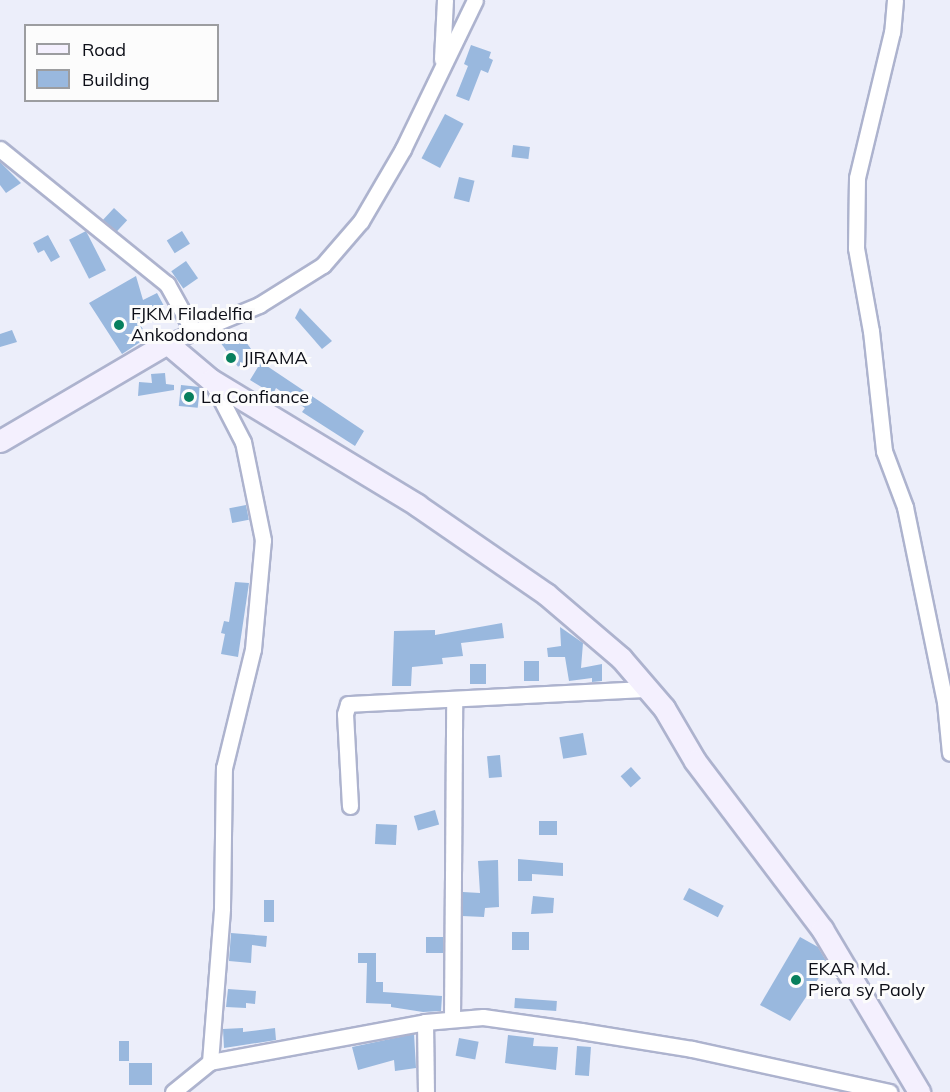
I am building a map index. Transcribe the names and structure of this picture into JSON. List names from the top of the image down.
{
  "places": [
    "FJKM Filadelfia Ankodondona",
    "JIRAMA",
    "La Confiance",
    "EKAR Md. Piera sy Paoly"
  ],
  "legend": ["Road", "Building"]
}
